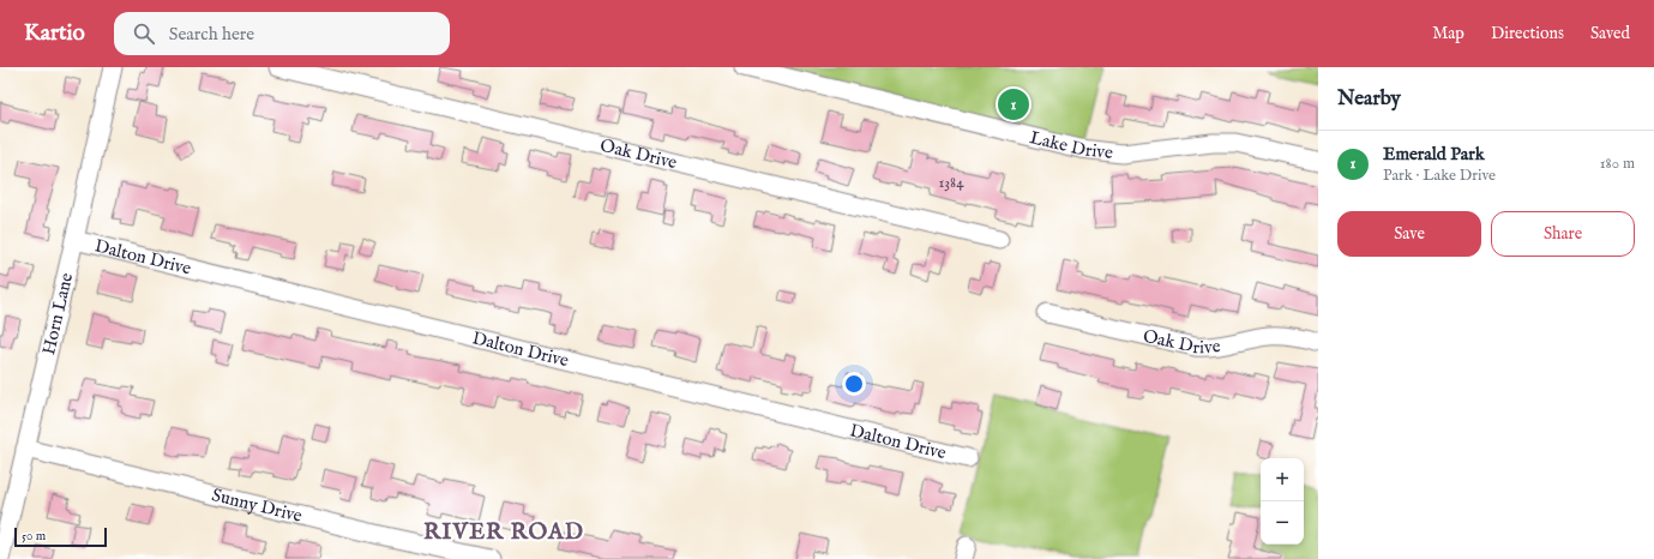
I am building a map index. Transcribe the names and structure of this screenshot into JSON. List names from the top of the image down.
{
  "streets": {
    "street": [
      "Lake Drive",
      "Oak Drive",
      "Dalton Drive",
      "Horn Lane",
      "Sunny Drive"
    ]
  },
  "crossings": [
    ["Dalton Drive", "Horn Lane"],
    ["Horn Lane", "Sunny Drive"]
  ],
  "districts": ["RIVER ROAD"],
  "house_numbers": ["1384"],
  "scale_bar": "50 m",
  "page": {
    "header": "Kartio",
    "search": "Search here",
    "nav": ["Map", "Directions", "Saved"],
    "heading": "Nearby",
    "pins": "1",
    "list": [
      {
        "mark": "1",
        "name": "Emerald Park",
        "note": "Park · Lake Drive",
        "value": "180 m"
      }
    ],
    "buttons": ["Save", "Share"],
    "map_buttons": ["+", "−"],
    "scale": "50 m"
  }
}
